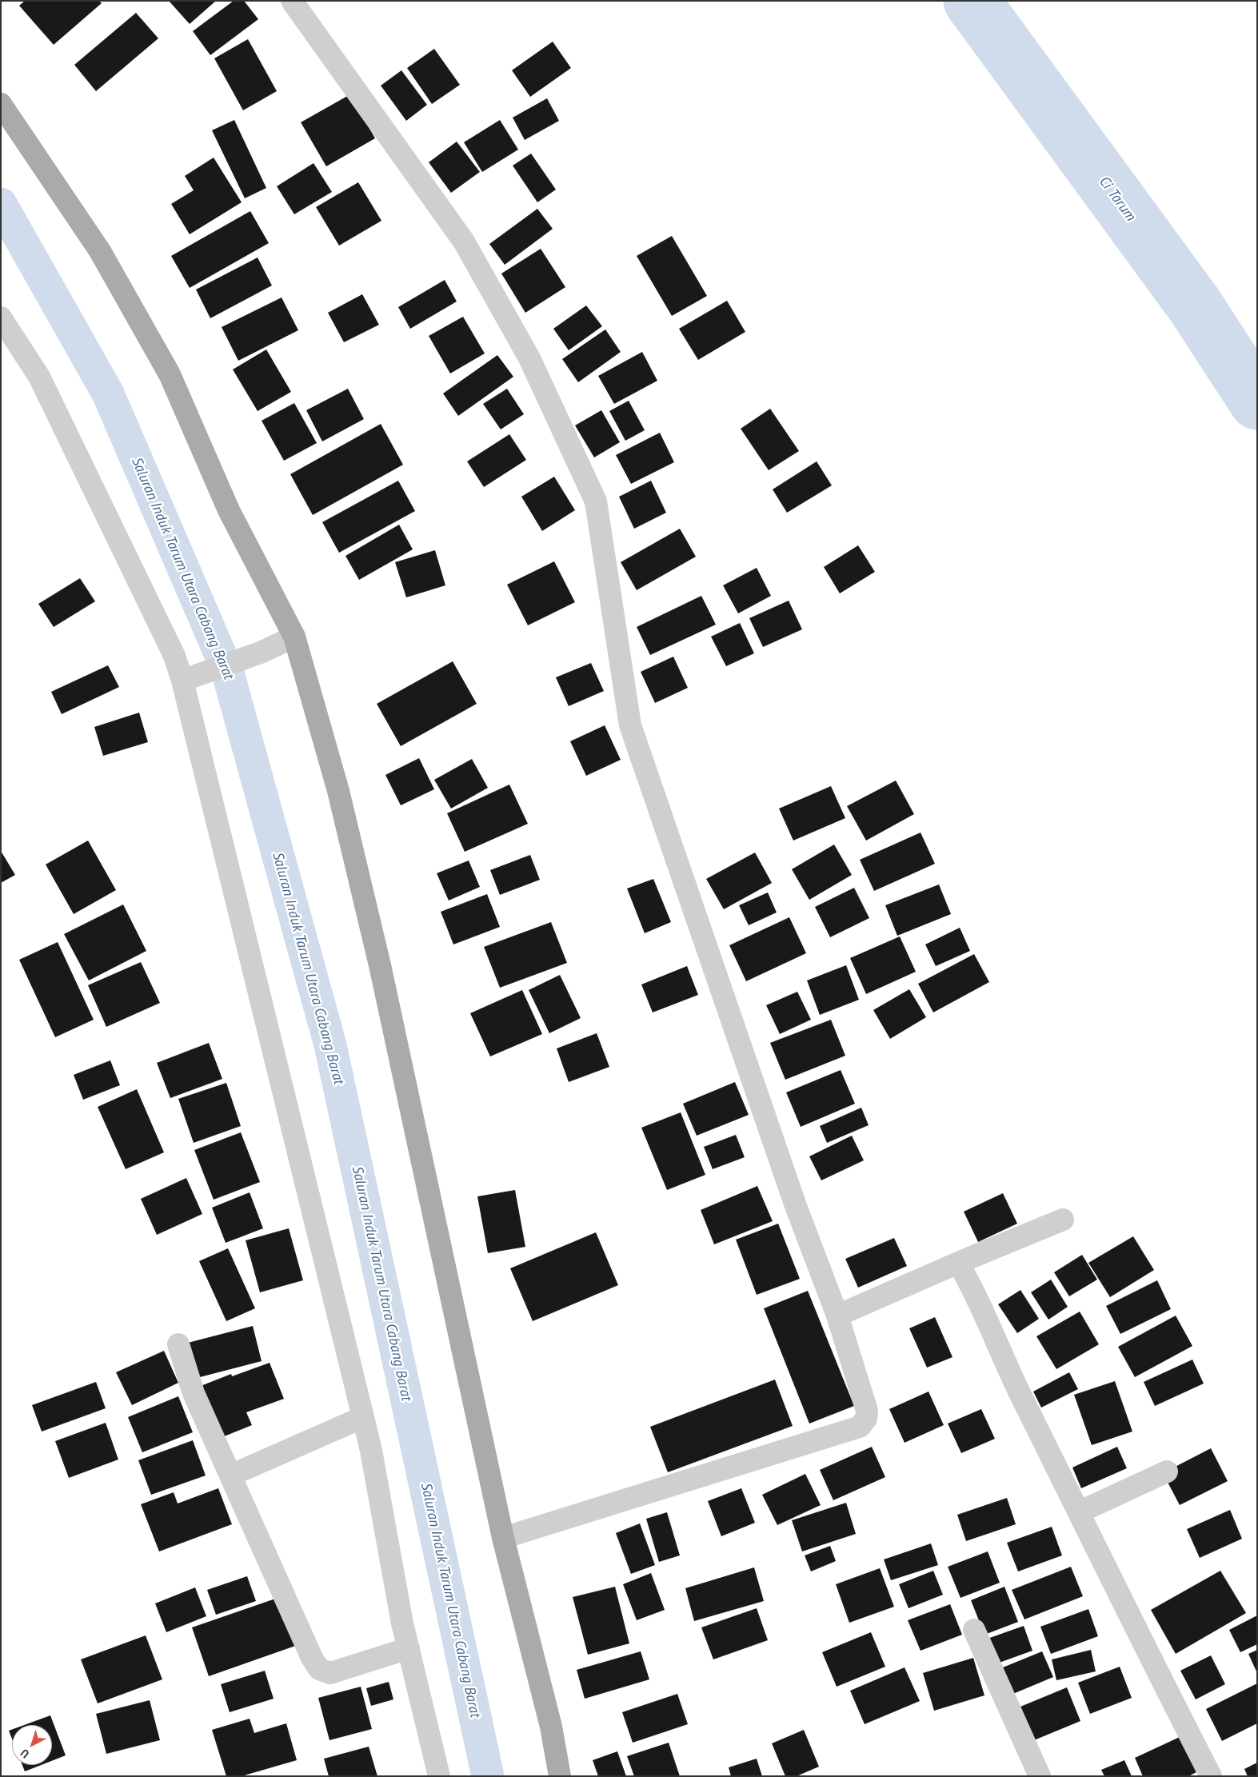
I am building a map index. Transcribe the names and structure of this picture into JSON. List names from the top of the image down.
{
  "water": ["Ci Tarum", "Saluran Induk Tarum Utara Cabang Barat"],
  "north": "bottom left"
}
